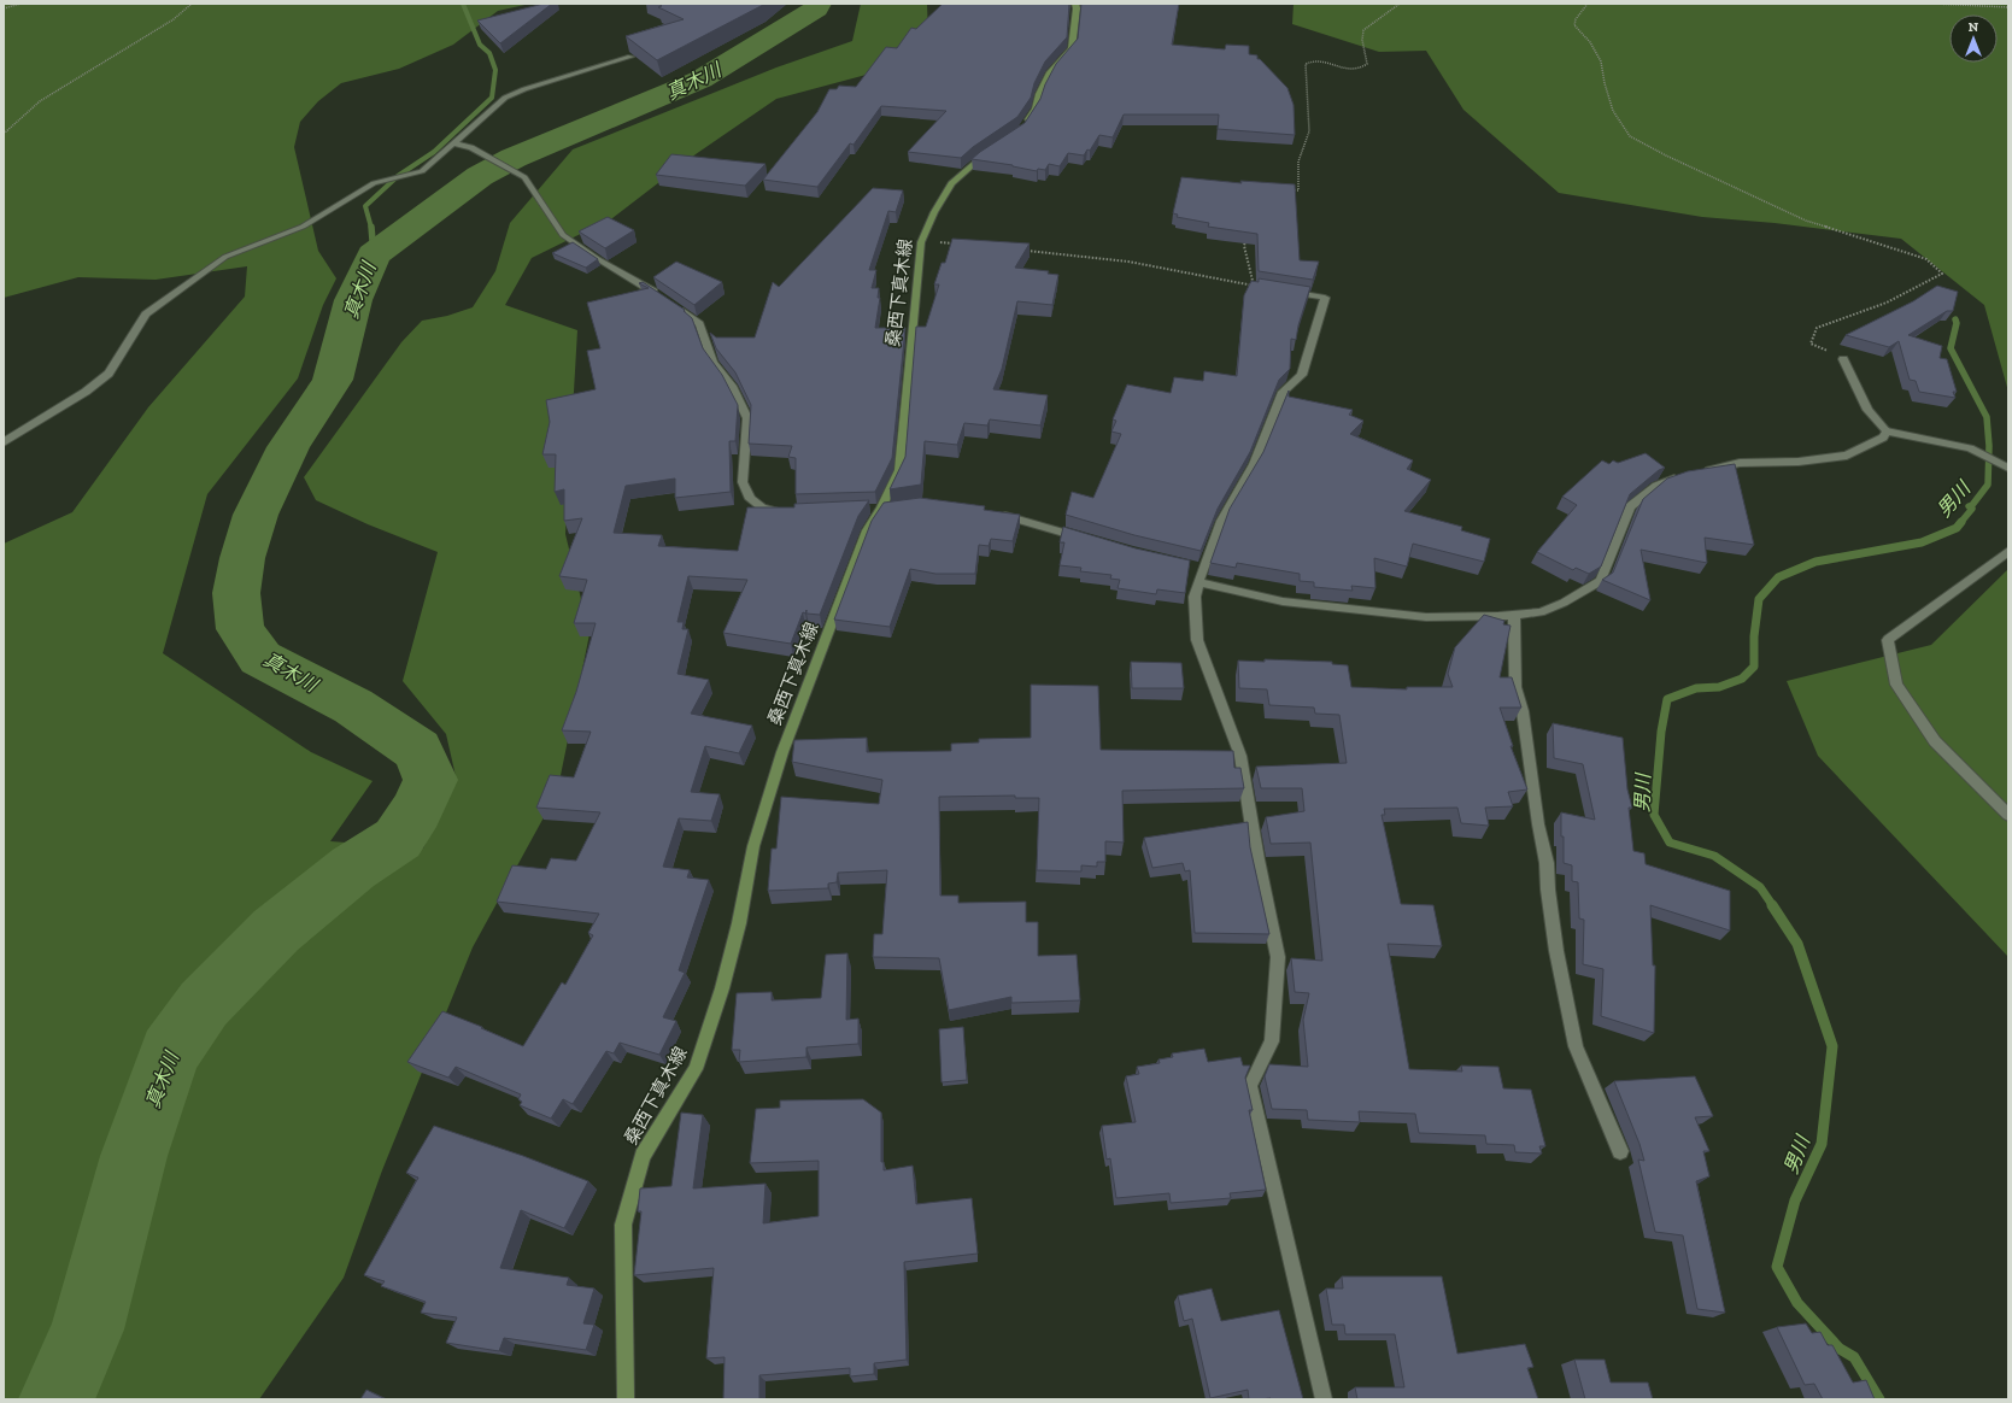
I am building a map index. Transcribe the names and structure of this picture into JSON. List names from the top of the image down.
{
  "streets": {
    "main road": ["桑西下真木線"]
  },
  "water": ["真木川", "男川"],
  "north": "top"
}
